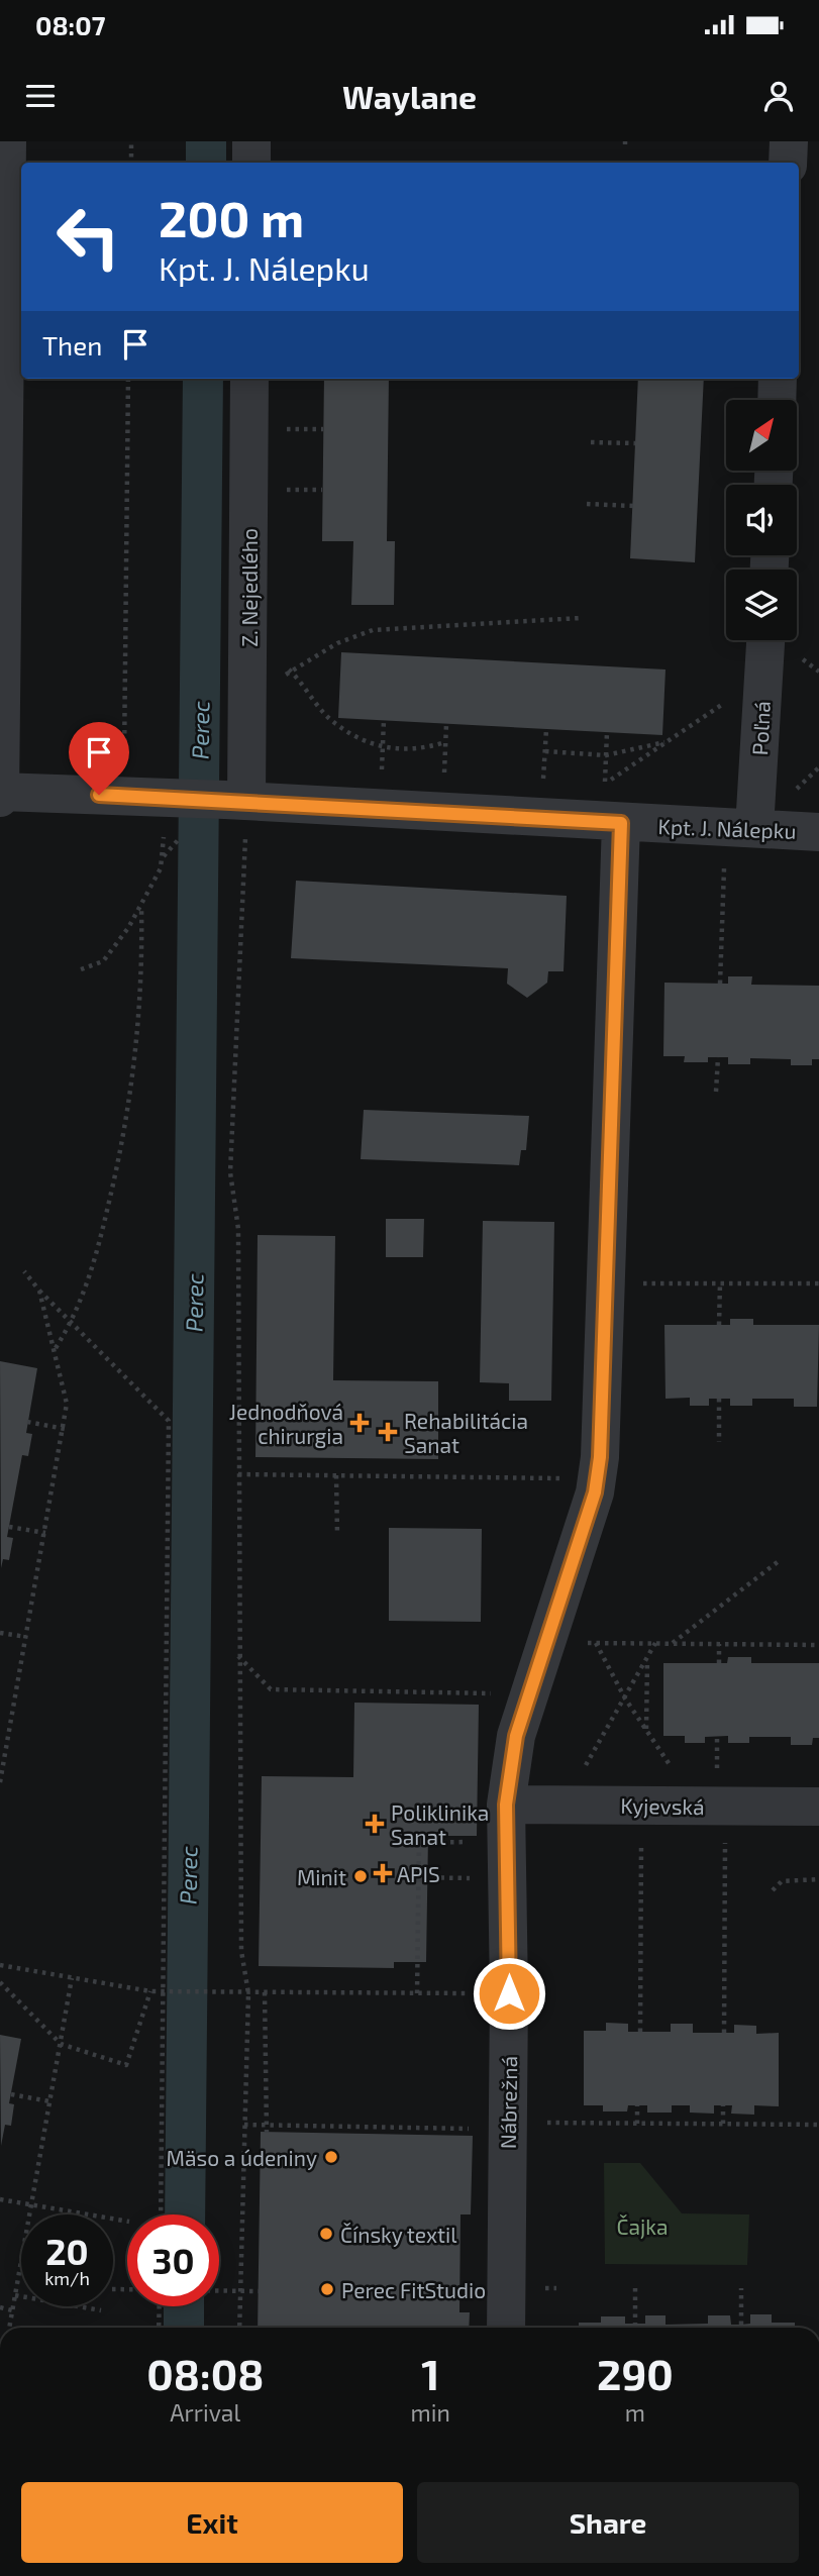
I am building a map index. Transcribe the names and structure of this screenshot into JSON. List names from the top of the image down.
{
  "streets": {
    "street": [
      "Z. Nejedlého",
      "Poľná",
      "Kpt. J. Nálepku",
      "Kyjevská",
      "Nábrežná"
    ]
  },
  "crossings": [
    ["Z. Nejedlého", "Kpt. J. Nálepku"],
    ["Poľná", "Kpt. J. Nálepku"],
    ["Kpt. J. Nálepku", "Nábrežná"],
    ["Kyjevská", "Nábrežná"]
  ],
  "water": ["Perec"],
  "parks": ["Čajka"],
  "places": {
    "health": [
      "Jednodňová chirurgia",
      "Rehabilitácia Sanat",
      "Poliklinika Sanat",
      "APIS"
    ],
    "other": [
      "Minit",
      "Mäso a údeniny",
      "Čínsky textil",
      "Perec FitStudio"
    ]
  },
  "north": "top right",
  "page": {
    "status": "08:07",
    "header": "Waylane",
    "turn": ["200 m", "Kpt. J. Nálepku"],
    "then": "Then",
    "speed": "20 km/h",
    "limit": "30",
    "eta": [
      "08:08",
      "Arrival",
      "1",
      "min",
      "290",
      "m"
    ],
    "buttons": ["Exit", "Share"]
  }
}
